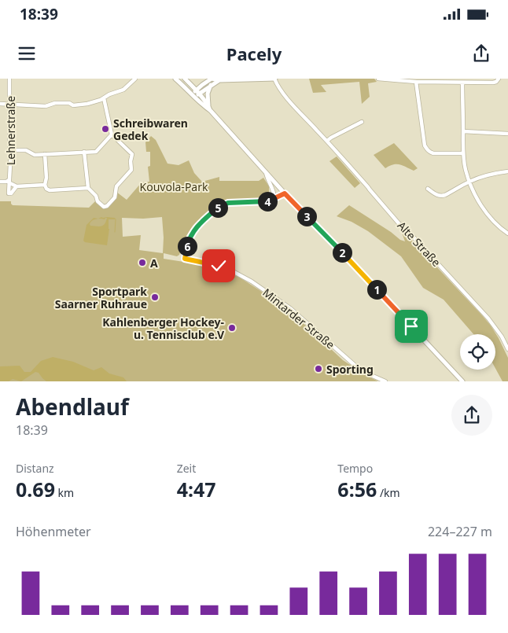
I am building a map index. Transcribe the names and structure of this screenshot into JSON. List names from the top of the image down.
{
  "streets": {
    "main road": ["Alte Straße"],
    "street": ["Lehnerstraße", "Mintarder Straße"]
  },
  "parks": ["Kouvola-Park"],
  "places": [
    "Schreibwaren Gedek",
    "A",
    "Sportpark Saarner Ruhraue",
    "Kahlenberger Hockey- u. Tennisclub e.V",
    "Sporting"
  ],
  "page": {
    "status": "18:39",
    "header": "Pacely",
    "pins": [
      "4",
      "5",
      "3",
      "6",
      "2",
      "1"
    ],
    "heading": ["Abendlauf", "18:39"],
    "stats": [
      ["Distanz", "0.69 km"],
      ["Zeit", "4:47"],
      ["Tempo", "6:56 /km"]
    ],
    "chart": ["Höhenmeter", "224–227 m"]
  }
}
